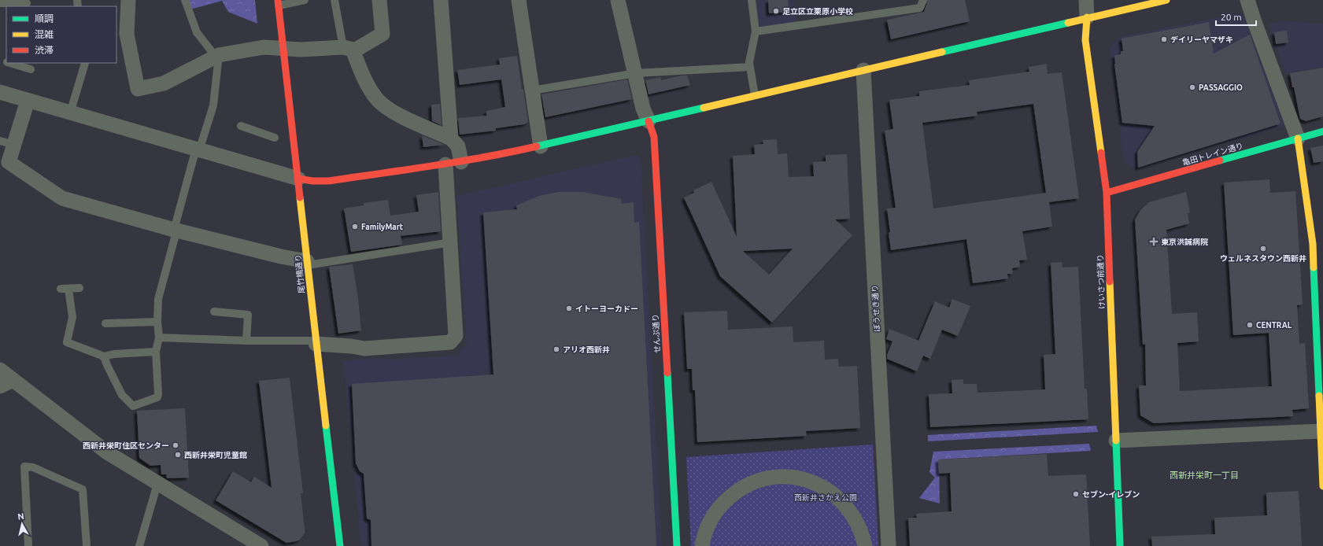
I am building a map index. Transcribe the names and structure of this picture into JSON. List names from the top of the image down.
{
  "streets": {
    "street": [
      "亀田トレイン通り",
      "尾竹橋通り",
      "けいさつ前通り",
      "ぼうせき通り",
      "せんぷ通り"
    ]
  },
  "crossings": [
    ["亀田トレイン通り", "けいさつ前通り"]
  ],
  "districts": ["西新井栄町一丁目"],
  "parks": ["西新井さかえ公園"],
  "places": {
    "other": [
      "足立区立栗原小学校",
      "デイリーヤマザキ",
      "PASSAGGIO",
      "FamilyMart",
      "ウェルネスタウン西新井",
      "イトーヨーカドー",
      "CENTRAL",
      "アリオ西新井",
      "西新井栄町住区センター",
      "西新井栄町児童館",
      "セブン-イレブン"
    ],
    "health": ["東京洪誠病院"]
  },
  "legend": ["順調", "混雑", "渋滞"],
  "scale_bar": "20 m",
  "north": "top"
}
